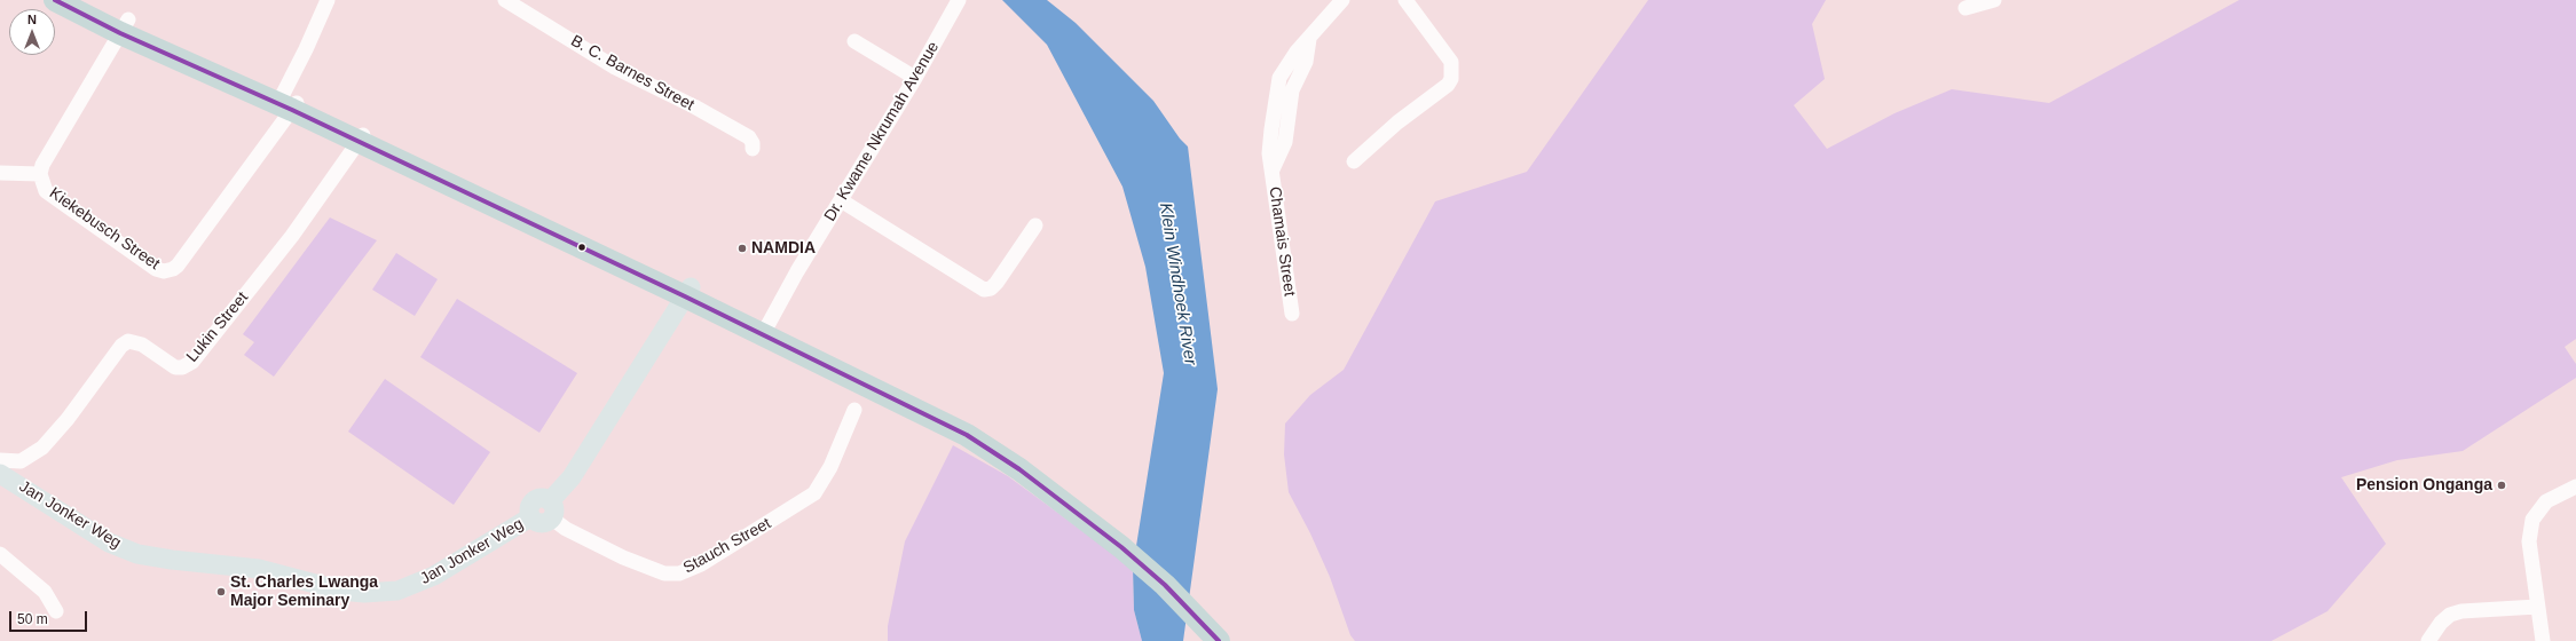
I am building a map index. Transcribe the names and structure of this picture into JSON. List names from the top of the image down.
{
  "streets": {
    "main road": ["Jan Jonker Weg"],
    "street": [
      "B. C. Barnes Street",
      "Dr. Kwame Nkrumah Avenue",
      "Kiekebusch Street",
      "Chamais Street",
      "Lukin Street",
      "Stauch Street"
    ]
  },
  "crossings": [
    ["Jan Jonker Weg", "Stauch Street"]
  ],
  "water": ["Klein Windhoek River"],
  "places": ["NAMDIA", "Pension Onganga", "St. Charles Lwanga Major Seminary"],
  "scale_bar": "50 m",
  "north": "top"
}
